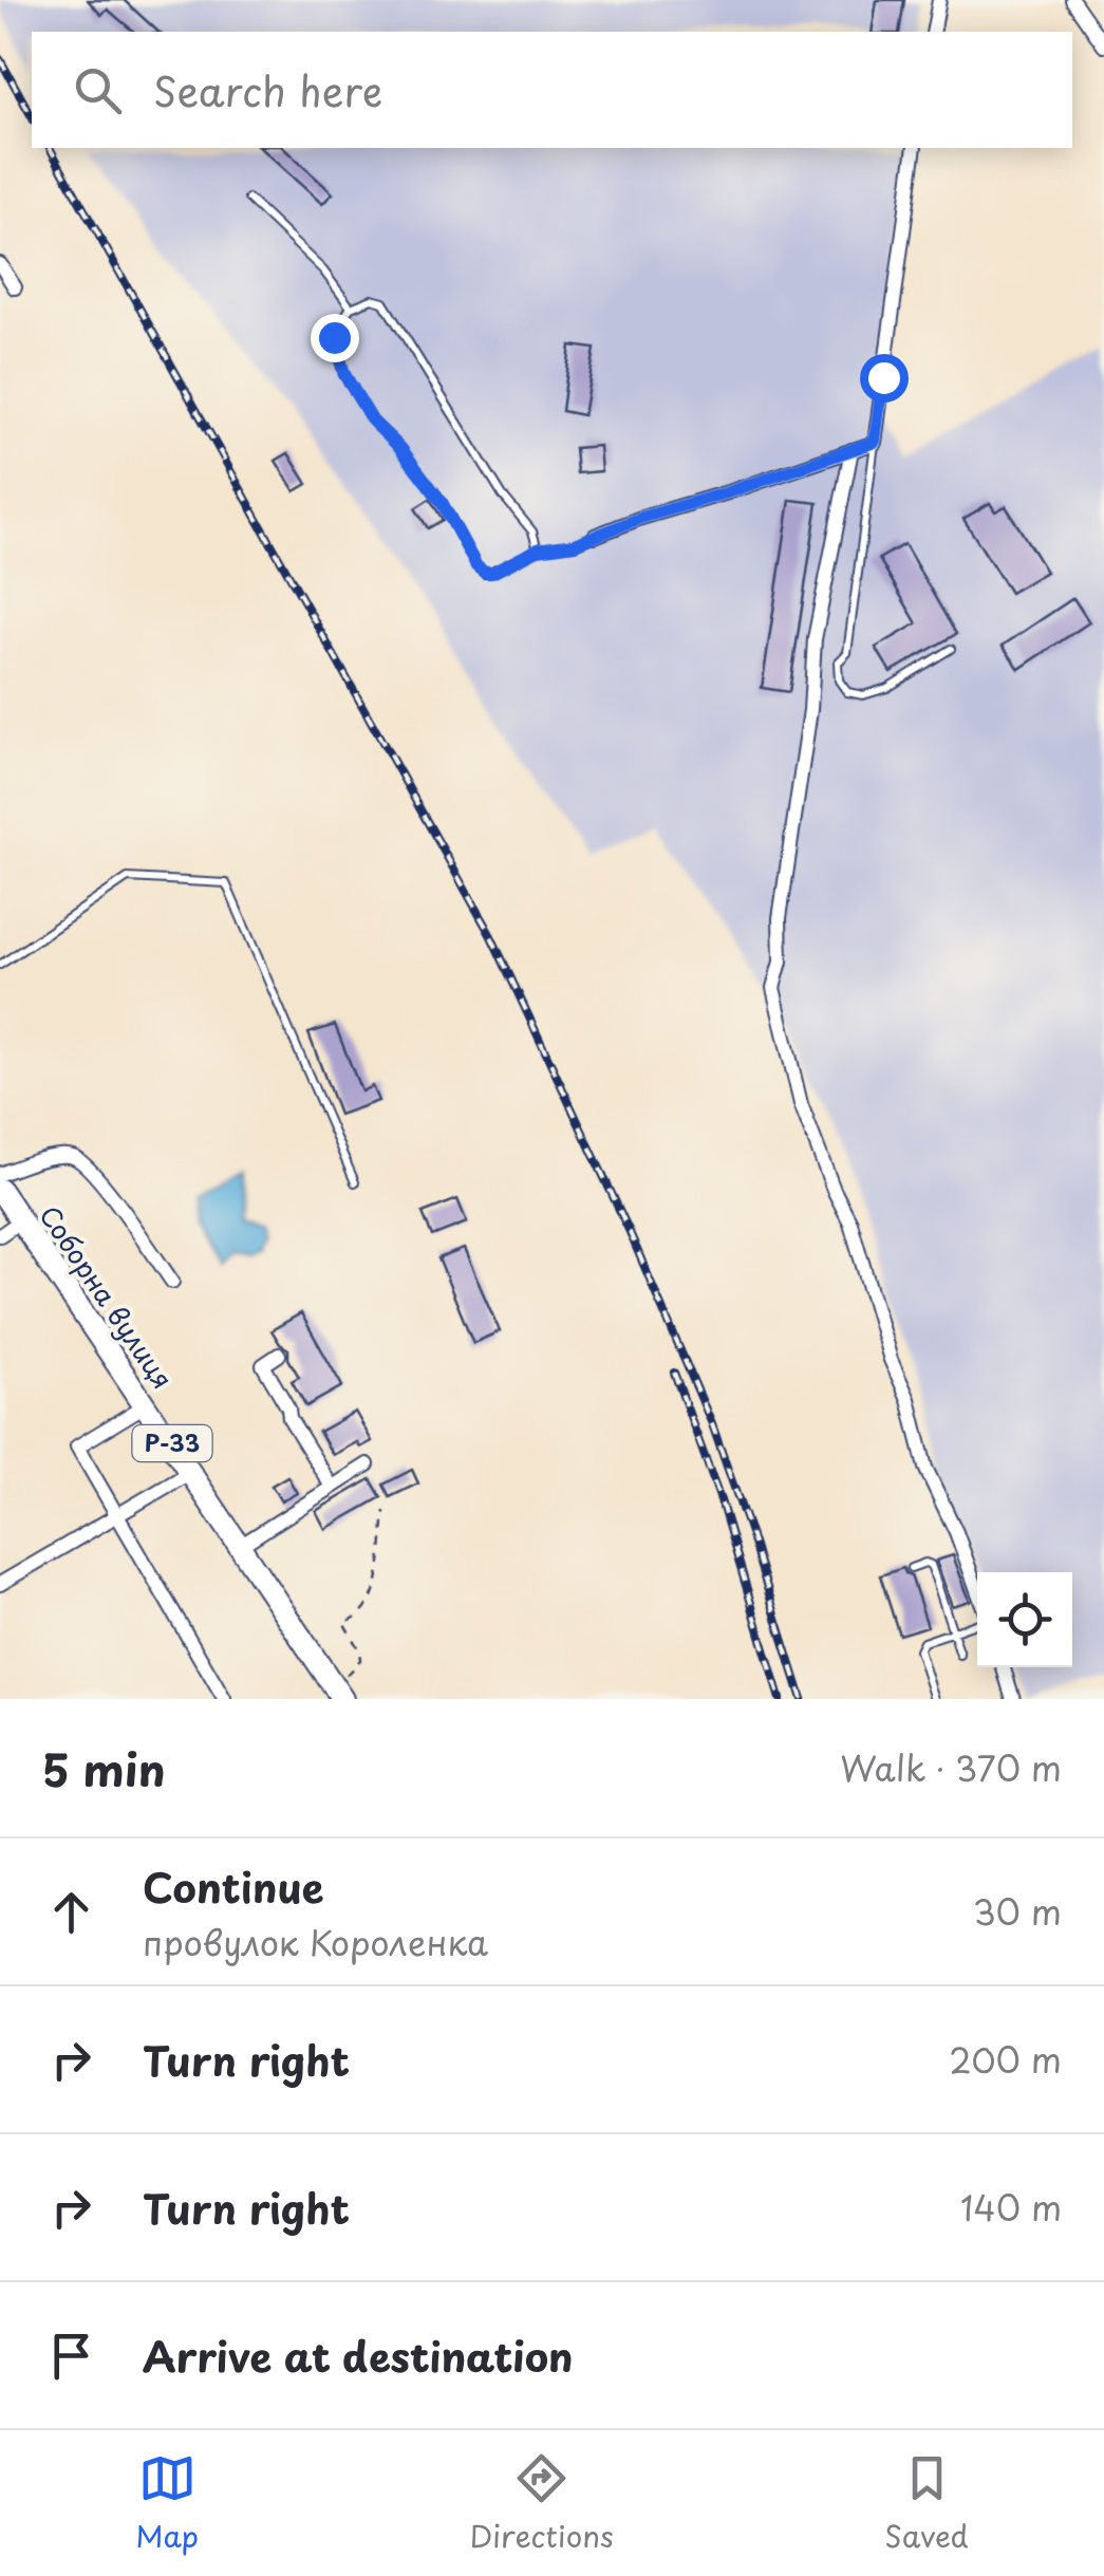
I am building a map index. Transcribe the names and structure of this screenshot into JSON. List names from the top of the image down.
{
  "streets": {
    "main road": ["Соборна вулиця", "Р-33"]
  },
  "page": {
    "search": "Search here",
    "heading": ["5 min", "Walk · 370 m"],
    "list": [
      ["Continue", "провулок Короленка", "30 m"],
      ["Turn right", "200 m"],
      ["Turn right", "140 m"],
      "Arrive at destination"
    ],
    "nav": ["Map", "Directions", "Saved"]
  }
}
